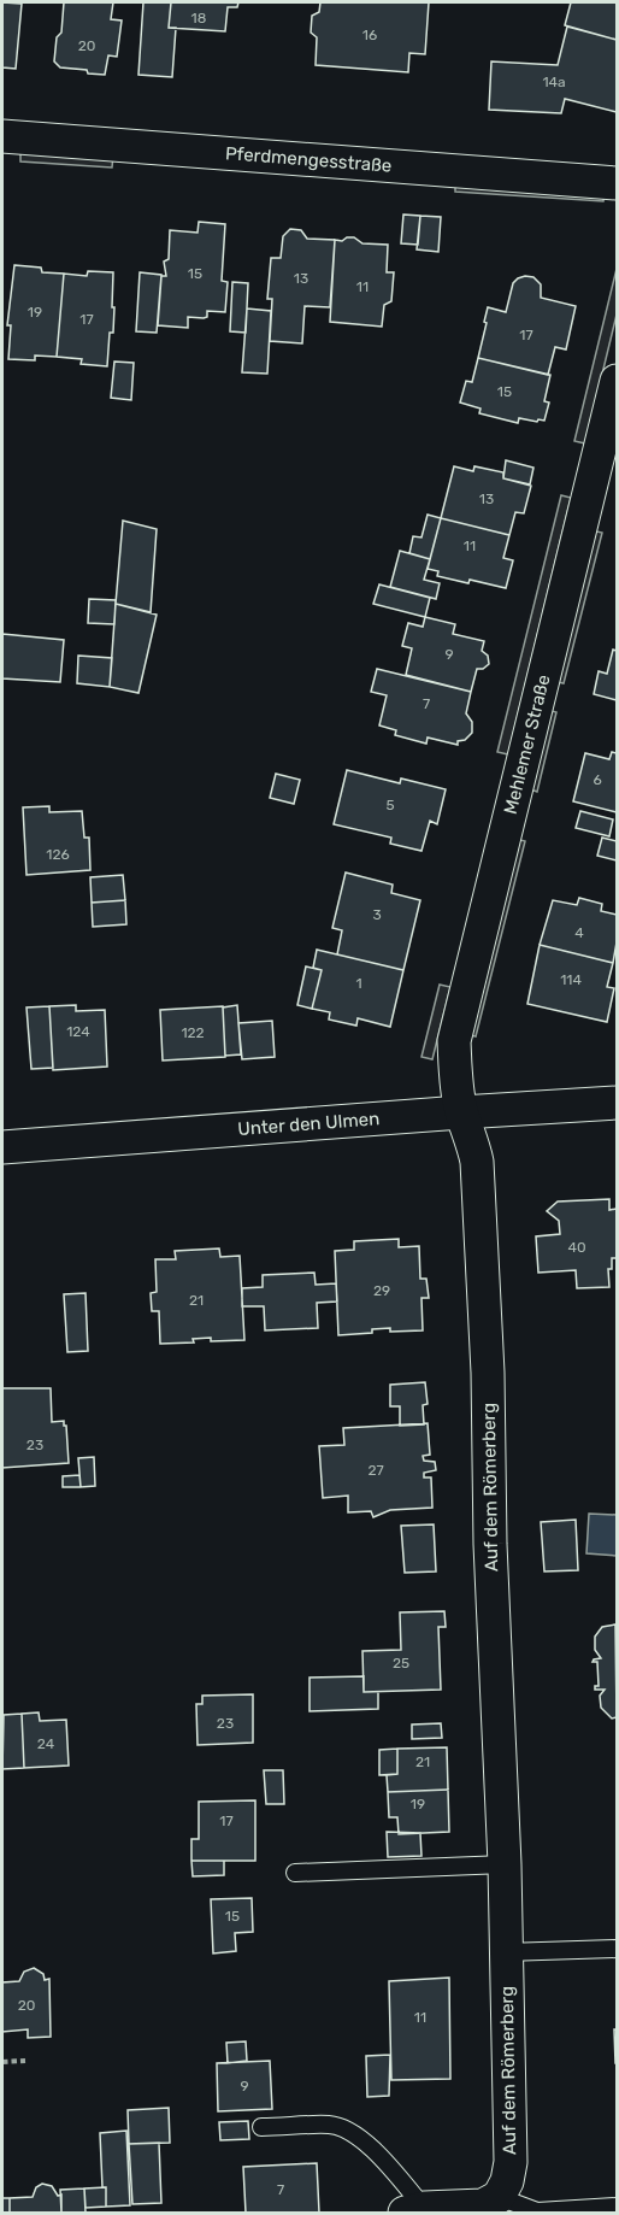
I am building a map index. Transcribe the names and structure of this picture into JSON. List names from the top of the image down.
{
  "streets": {
    "street": [
      "Pferdmengesstraße",
      "Mehlemer Straße",
      "Unter den Ulmen",
      "Auf dem Römerberg"
    ]
  },
  "crossings": [
    ["Mehlemer Straße", "Unter den Ulmen"],
    ["Mehlemer Straße", "Auf dem Römerberg"],
    ["Unter den Ulmen", "Auf dem Römerberg"]
  ],
  "house_numbers": [
    "18",
    "16",
    "20",
    "14a",
    "15",
    "13",
    "11",
    "19",
    "17",
    "17",
    "15",
    "13",
    "11",
    "9",
    "7",
    "6",
    "5",
    "126",
    "3",
    "4",
    "114",
    "1",
    "124",
    "122",
    "40",
    "29",
    "21",
    "23",
    "27",
    "25",
    "23",
    "24",
    "21",
    "19",
    "17",
    "15",
    "20",
    "11",
    "9",
    "7"
  ]
}
